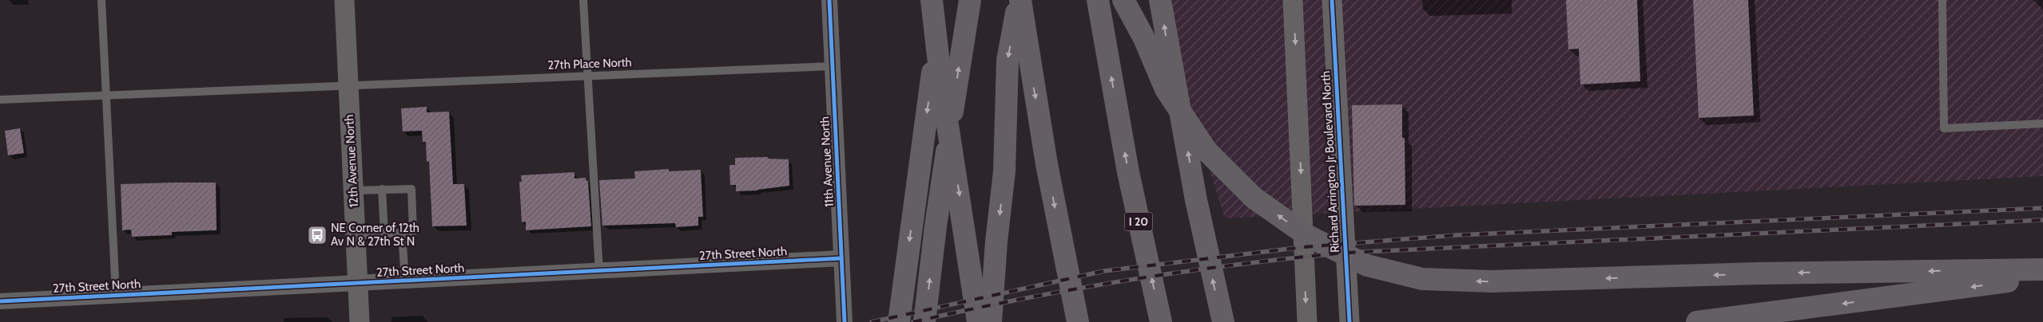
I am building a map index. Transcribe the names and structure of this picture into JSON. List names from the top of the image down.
{
  "streets": {
    "highway": ["I 20"],
    "street": [
      "12th Avenue North",
      "11th Avenue North",
      "Richard Arrington Jr Boulevard North",
      "27th Street North"
    ],
    "lane": ["27th Place North"]
  },
  "crossings": [
    ["27th Place North", "12th Avenue North"],
    ["27th Place North", "11th Avenue North"],
    ["12th Avenue North", "27th Street North"],
    ["11th Avenue North", "27th Street North"]
  ],
  "places": {
    "bus stop": ["NE Corner of 12th Av N & 27th St N"]
  }
}
